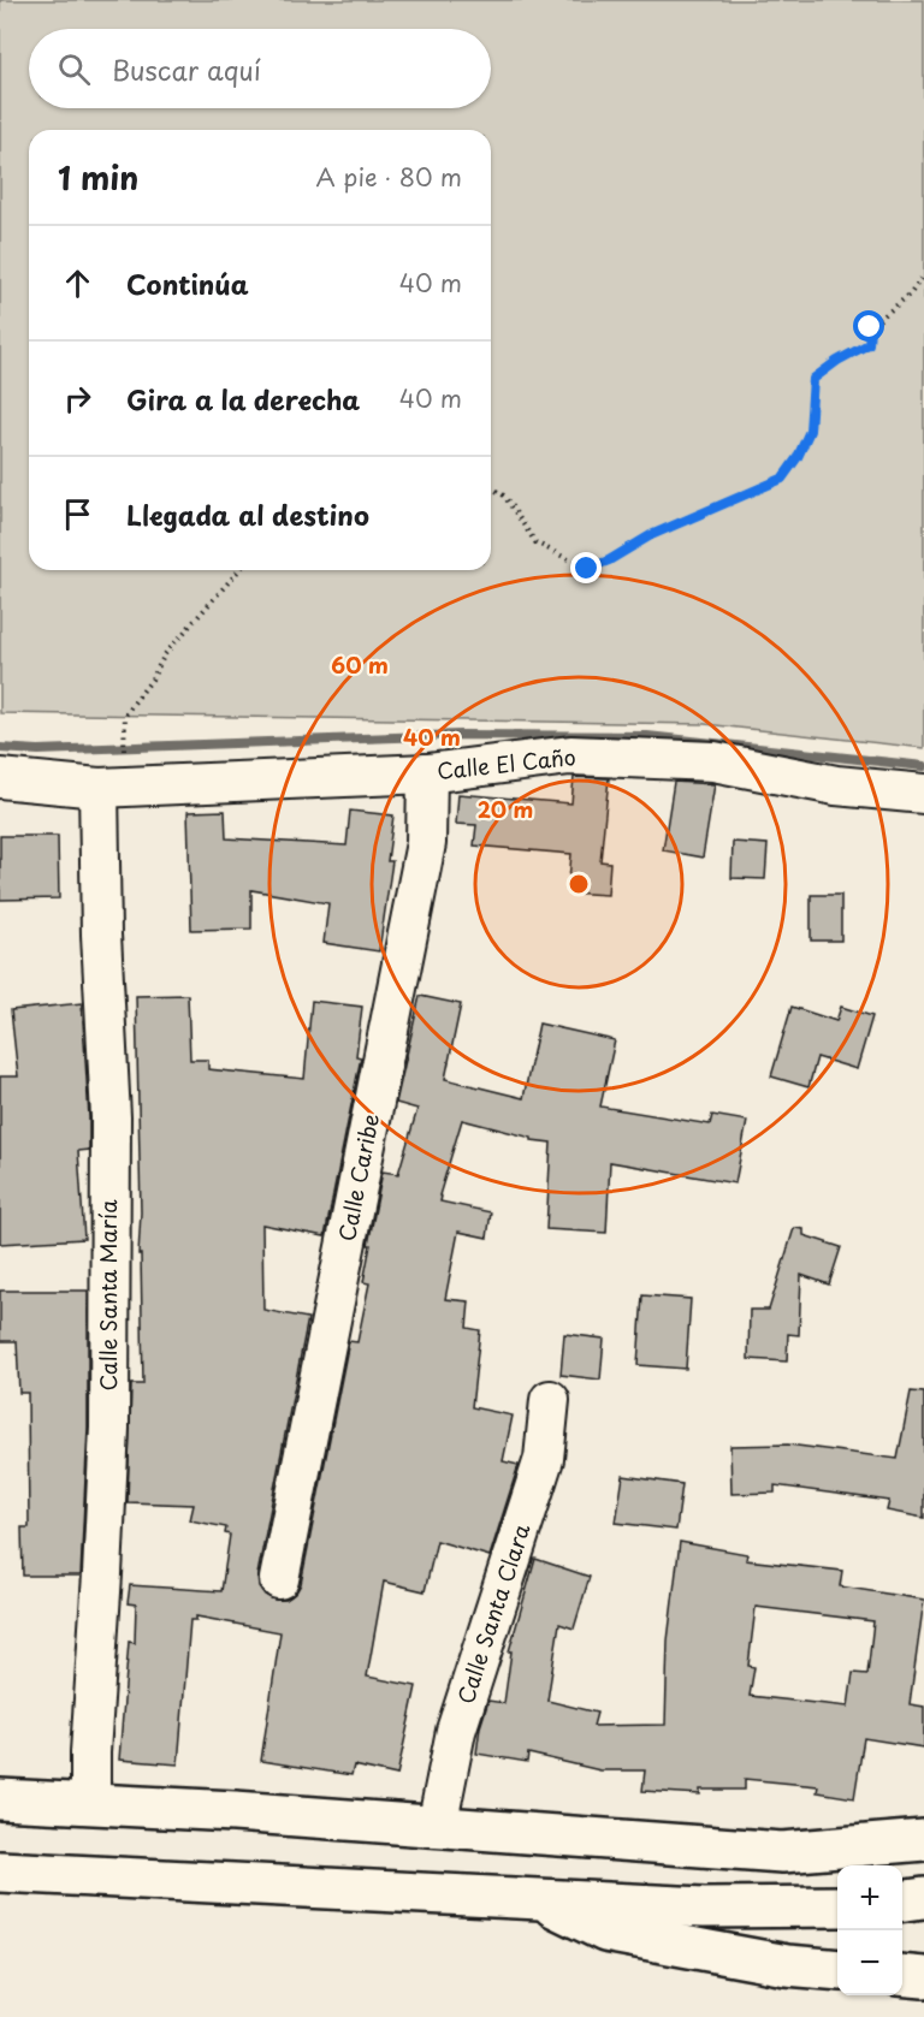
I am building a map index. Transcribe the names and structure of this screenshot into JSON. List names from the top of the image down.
{
  "streets": {
    "street": [
      "Calle El Caño",
      "Calle Caribe",
      "Calle Santa María",
      "Calle Santa Clara"
    ]
  },
  "crossings": [
    ["Calle El Caño", "Calle Caribe"],
    ["Calle El Caño", "Calle Santa María"]
  ],
  "page": {
    "search": "Buscar aquí",
    "heading": ["1 min", "A pie · 80 m"],
    "list": [
      ["Continúa", "40 m"],
      ["Gira a la derecha", "40 m"],
      "Llegada al destino"
    ],
    "map_buttons": ["+", "−"]
  },
  "rings": ["60 m", "40 m", "20 m"]
}
